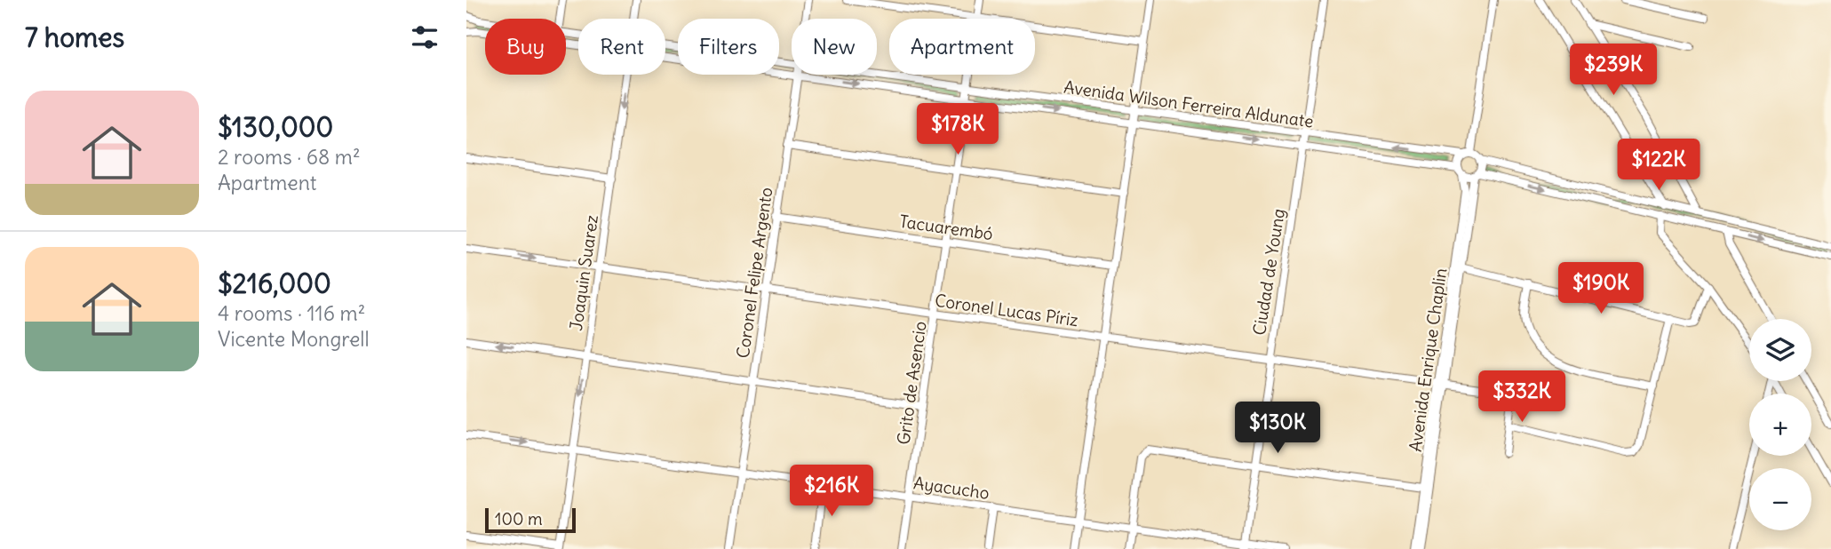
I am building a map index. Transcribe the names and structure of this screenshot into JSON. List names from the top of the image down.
{
  "streets": {
    "street": [
      "Avenida Wilson Ferreira Aldunate",
      "Tacuarembó",
      "Ciudad de Young",
      "Joaquin Suarez",
      "Coronel Felipe Argento",
      "Coronel Lucas Píriz",
      "Avenida Enrique Chaplin",
      "Grito de Asencio",
      "Ayacucho"
    ]
  },
  "crossings": [
    ["Avenida Wilson Ferreira Aldunate", "Ciudad de Young"],
    ["Avenida Wilson Ferreira Aldunate", "Coronel Felipe Argento"],
    ["Avenida Wilson Ferreira Aldunate", "Avenida Enrique Chaplin"],
    ["Avenida Wilson Ferreira Aldunate", "Grito de Asencio"],
    ["Tacuarembó", "Coronel Felipe Argento"],
    ["Tacuarembó", "Grito de Asencio"],
    ["Ciudad de Young", "Coronel Lucas Píriz"],
    ["Ciudad de Young", "Ayacucho"],
    ["Joaquin Suarez", "Coronel Lucas Píriz"],
    ["Joaquin Suarez", "Ayacucho"],
    ["Coronel Felipe Argento", "Coronel Lucas Píriz"],
    ["Coronel Felipe Argento", "Ayacucho"],
    ["Coronel Lucas Píriz", "Avenida Enrique Chaplin"],
    ["Coronel Lucas Píriz", "Grito de Asencio"],
    ["Grito de Asencio", "Ayacucho"]
  ],
  "one_way": ["Joaquin Suarez"],
  "scale_bar": "100 m",
  "page": {
    "heading": "7 homes",
    "chip": [
      "Buy",
      "Rent",
      "Filters",
      "New",
      "Apartment"
    ],
    "price": [
      "$239K",
      "$178K",
      "$122K",
      "$190K",
      "$332K",
      "$130K",
      "$216K"
    ],
    "list": [
      {
        "name": "$130,000",
        "note": "2 rooms · 68 m² · Apartment"
      },
      {
        "name": "$216,000",
        "note": "4 rooms · 116 m² · Vicente Mongrell"
      }
    ],
    "map_buttons": ["+", "−"],
    "scale": "100 m"
  }
}
